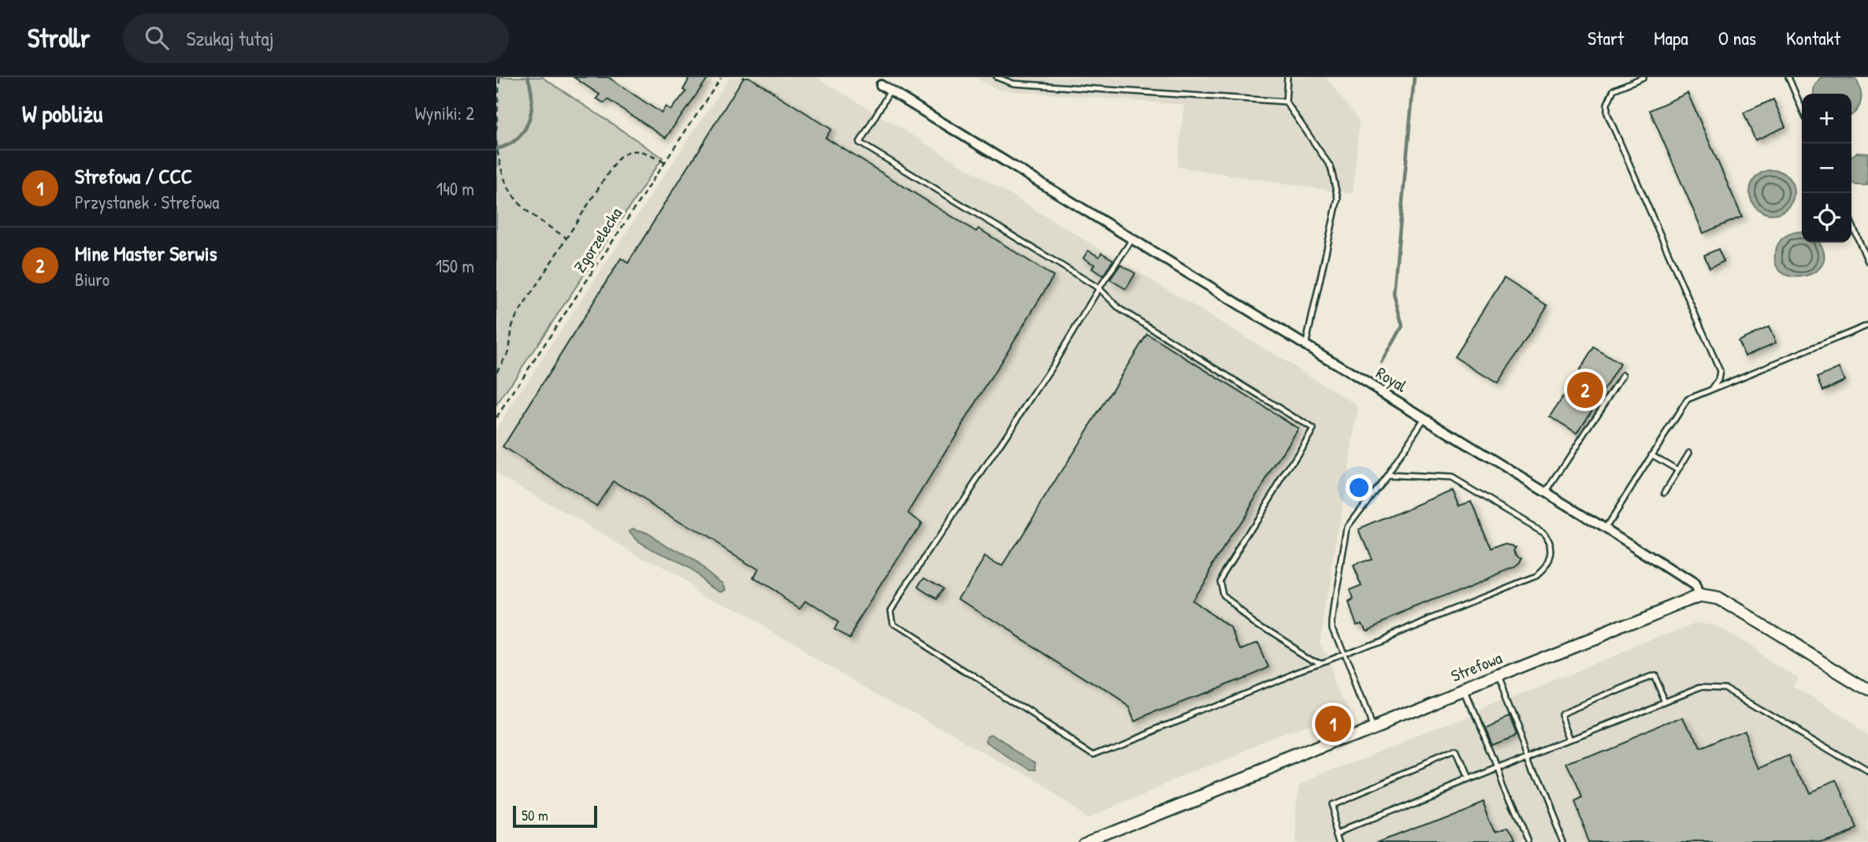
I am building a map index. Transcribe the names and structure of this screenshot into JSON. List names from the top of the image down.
{
  "streets": {
    "street": ["Royal", "Strefowa"],
    "path": ["Zgorzelecka"]
  },
  "crossings": [
    ["Royal", "Strefowa"]
  ],
  "scale_bar": "50 m",
  "page": {
    "header": "Strollr",
    "search": "Szukaj tutaj",
    "nav": [
      "Start",
      "Mapa",
      "O nas",
      "Kontakt"
    ],
    "heading": ["W pobliżu", "Wyniki: 2"],
    "map_buttons": ["+", "−"],
    "list": [
      {
        "mark": "1",
        "name": "Strefowa / CCC",
        "note": "Przystanek · Strefowa",
        "value": "140 m"
      },
      {
        "mark": "2",
        "name": "Mine Master Serwis",
        "note": "Biuro",
        "value": "150 m"
      }
    ],
    "pins": ["2", "1"],
    "scale": "50 m"
  }
}
